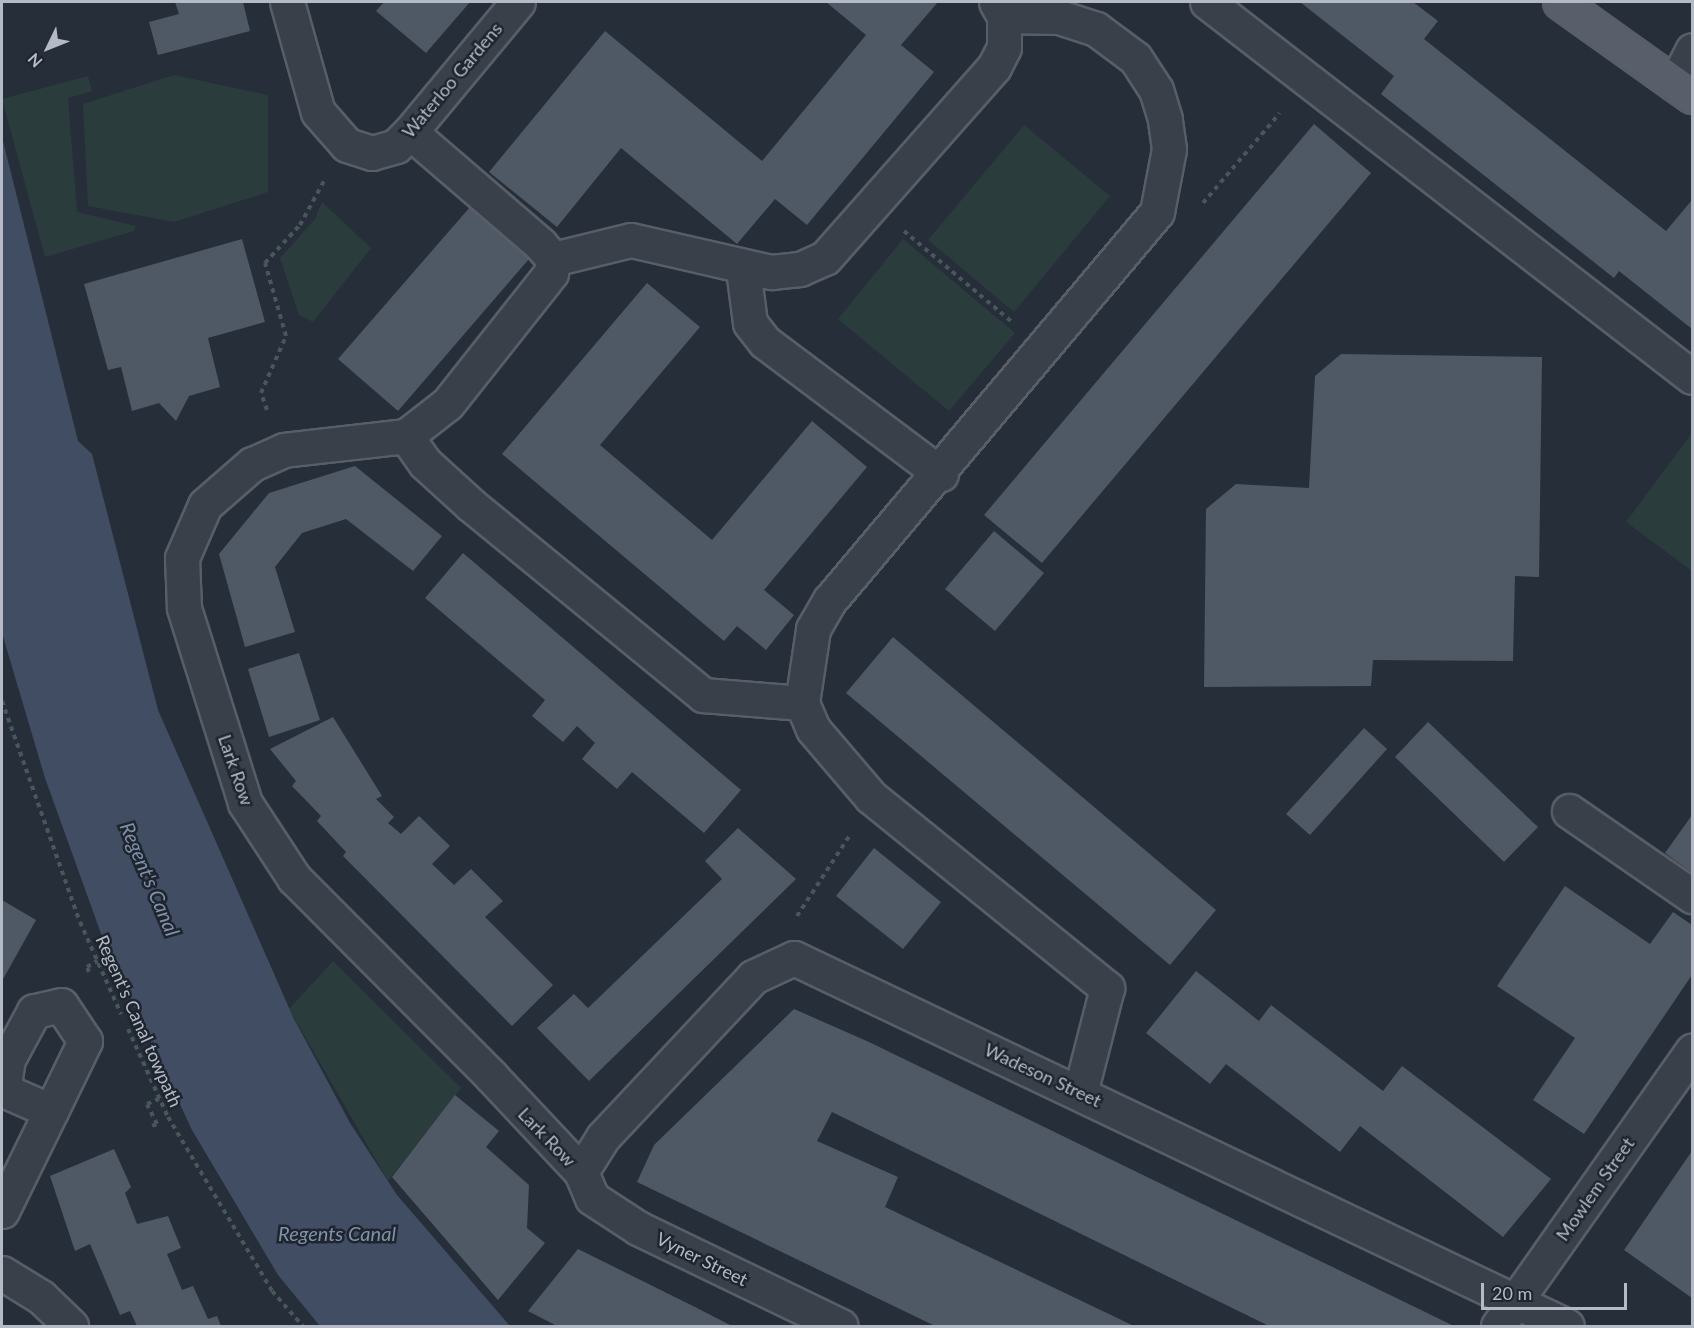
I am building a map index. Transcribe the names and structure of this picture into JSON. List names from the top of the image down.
{
  "streets": {
    "street": [
      "Waterloo Gardens",
      "Lark Row",
      "Wadeson Street",
      "Mowlem Street",
      "Vyner Street"
    ],
    "path": ["Regent's Canal towpath"]
  },
  "crossings": [
    ["Lark Row", "Vyner Street"],
    ["Wadeson Street", "Mowlem Street"]
  ],
  "water": ["Regent's Canal", "Regents Canal"],
  "scale_bar": "20 m",
  "north": "bottom left"
}
